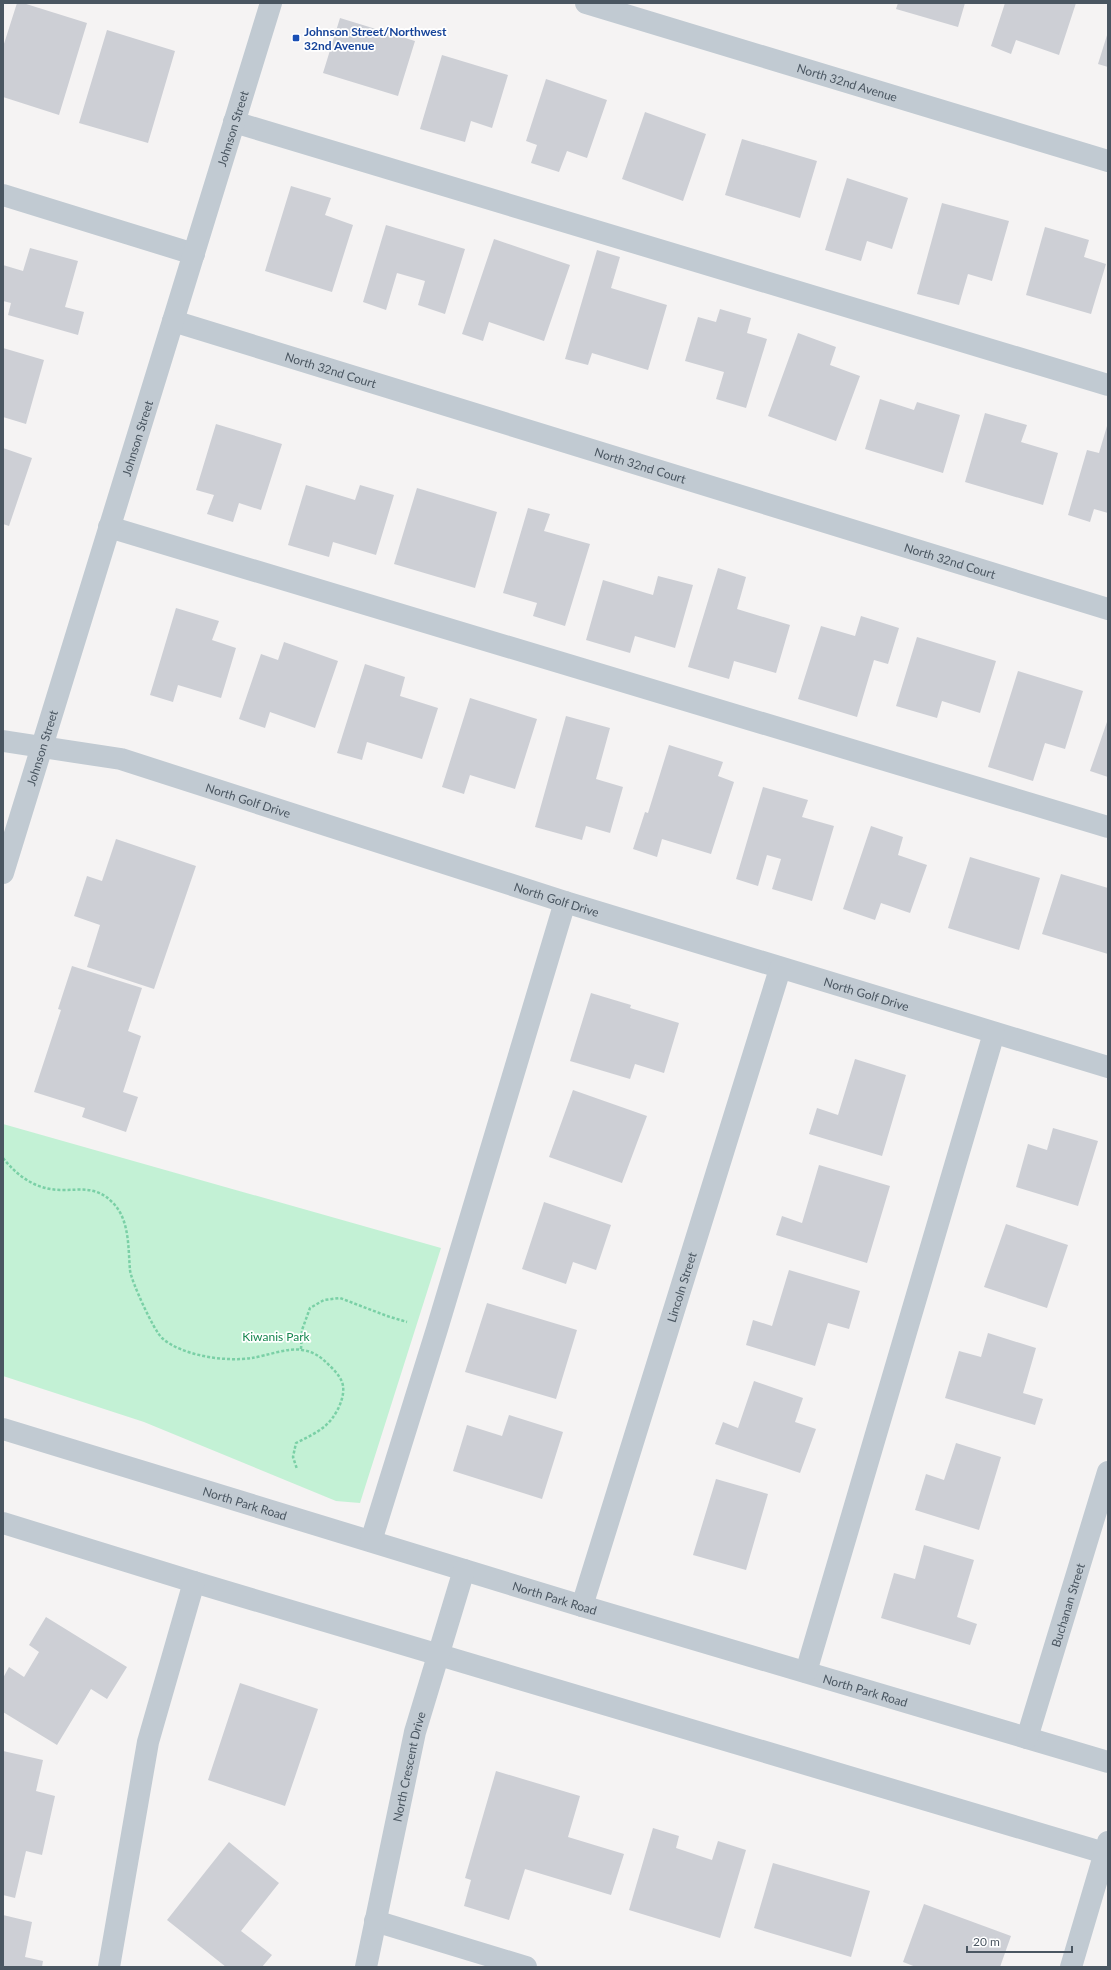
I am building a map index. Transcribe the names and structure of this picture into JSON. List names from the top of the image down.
{
  "streets": {
    "street": [
      "North 32nd Avenue",
      "Johnson Street",
      "North 32nd Court",
      "North Golf Drive",
      "Lincoln Street",
      "North Park Road",
      "Buchanan Street",
      "North Crescent Drive"
    ]
  },
  "crossings": [
    ["Johnson Street", "North 32nd Court"],
    ["Johnson Street", "North Golf Drive"],
    ["North Golf Drive", "Lincoln Street"],
    ["Lincoln Street", "North Park Road"],
    ["North Park Road", "Buchanan Street"],
    ["North Park Road", "North Crescent Drive"]
  ],
  "parks": ["Kiwanis Park"],
  "places": {
    "transit": ["Johnson Street/Northwest 32nd Avenue"]
  },
  "scale_bar": "20 m"
}
